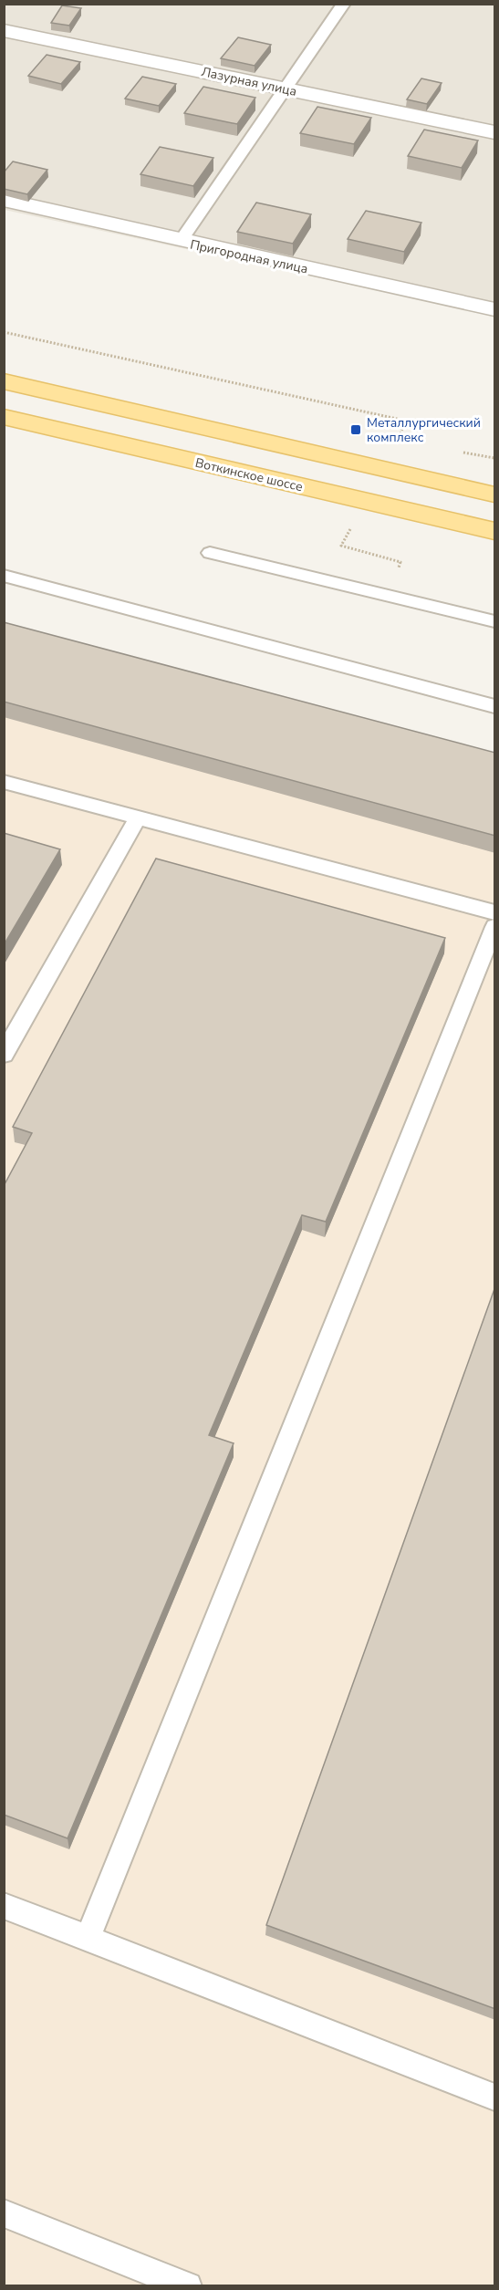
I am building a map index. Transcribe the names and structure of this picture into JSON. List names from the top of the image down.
{
  "streets": {
    "main road": ["Воткинское шоссе"],
    "street": ["Лазурная улица", "Пригородная улица"]
  },
  "places": {
    "transit": ["Металлургический комплекс"]
  }
}
